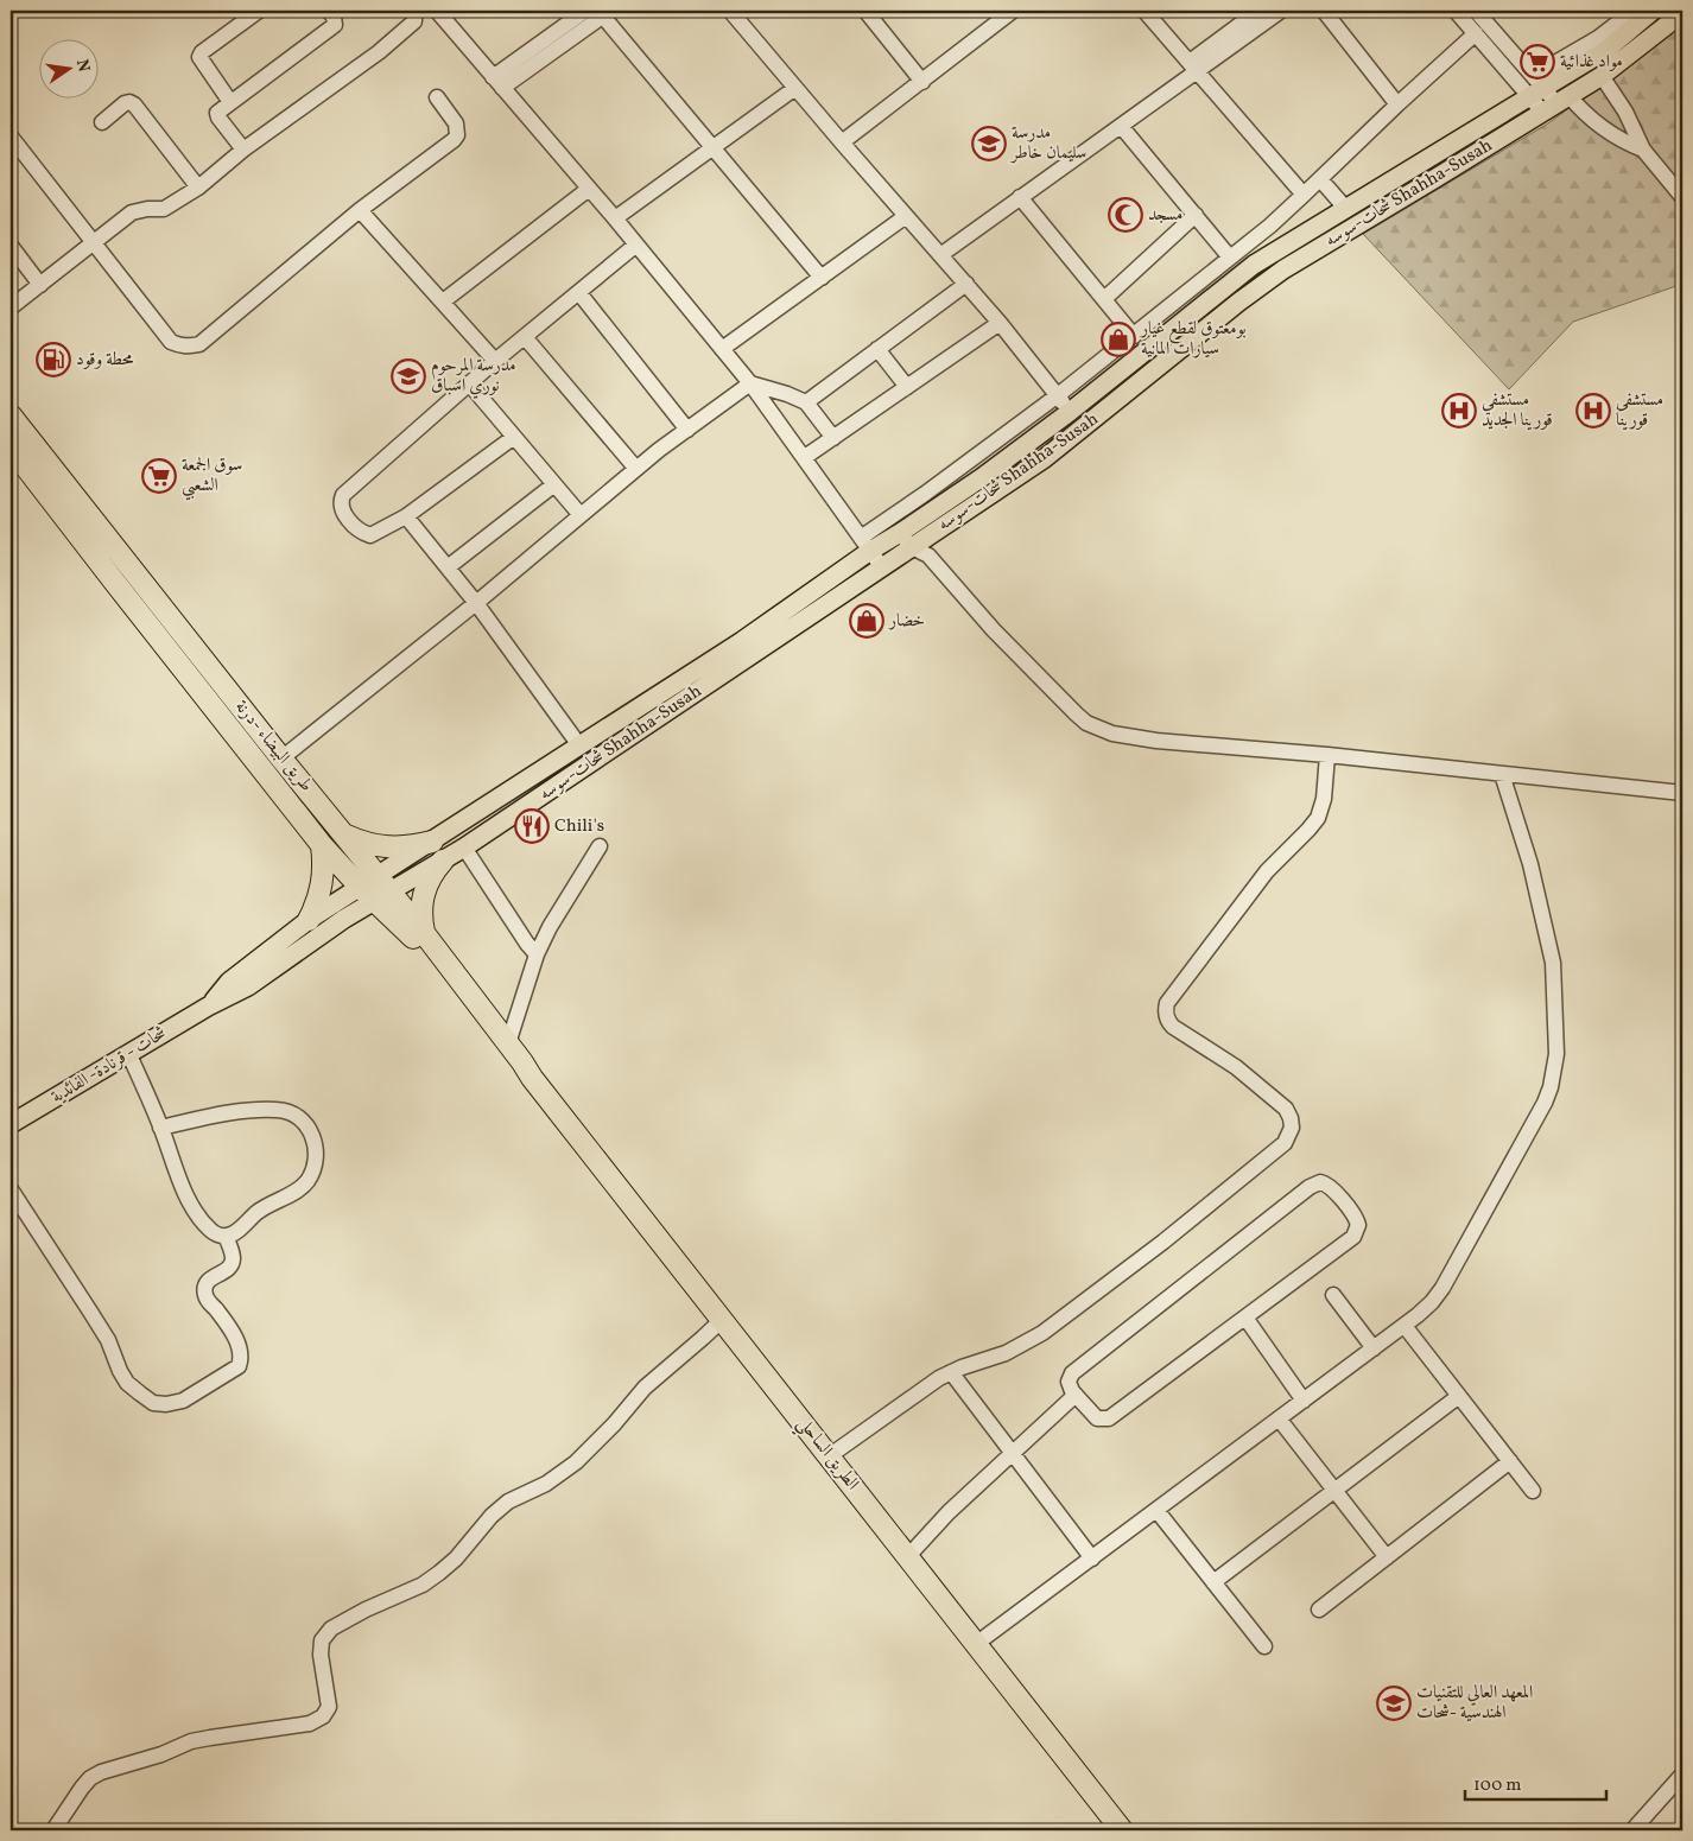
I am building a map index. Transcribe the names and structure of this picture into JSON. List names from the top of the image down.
{
  "streets": {
    "highway": ["طريق البيضاء -درنة", "الطريق الساحلي"],
    "main road": ["شحات-سوسه Shahha-Susah", "شحات - قرنادة- الفائدية"]
  },
  "crossings": [
    ["شحات-سوسه Shahha-Susah", "طريق البيضاء -درنة"],
    ["طريق البيضاء -درنة", "الطريق الساحلي"]
  ],
  "places": {
    "supermarket": ["مواد غذائية", "سوق الجمعة الشعبي"],
    "school or university": ["مدرسة سليمان خاطر", "مدرسة المرحوم نوري اسباق", "المعهد العالي للتقنيات الهندسية -شحات"],
    "mosque": ["مسجد"],
    "shop": ["بومعتوق لقطع غيار سيارات المانية", "خضار"],
    "fuel station": ["محطة وقود"],
    "hospital": ["مستشفي قورينا الجديد", "مستشفى قورينا"],
    "restaurant": ["Chili's"]
  },
  "scale_bar": "100 m",
  "north": "right"
}
